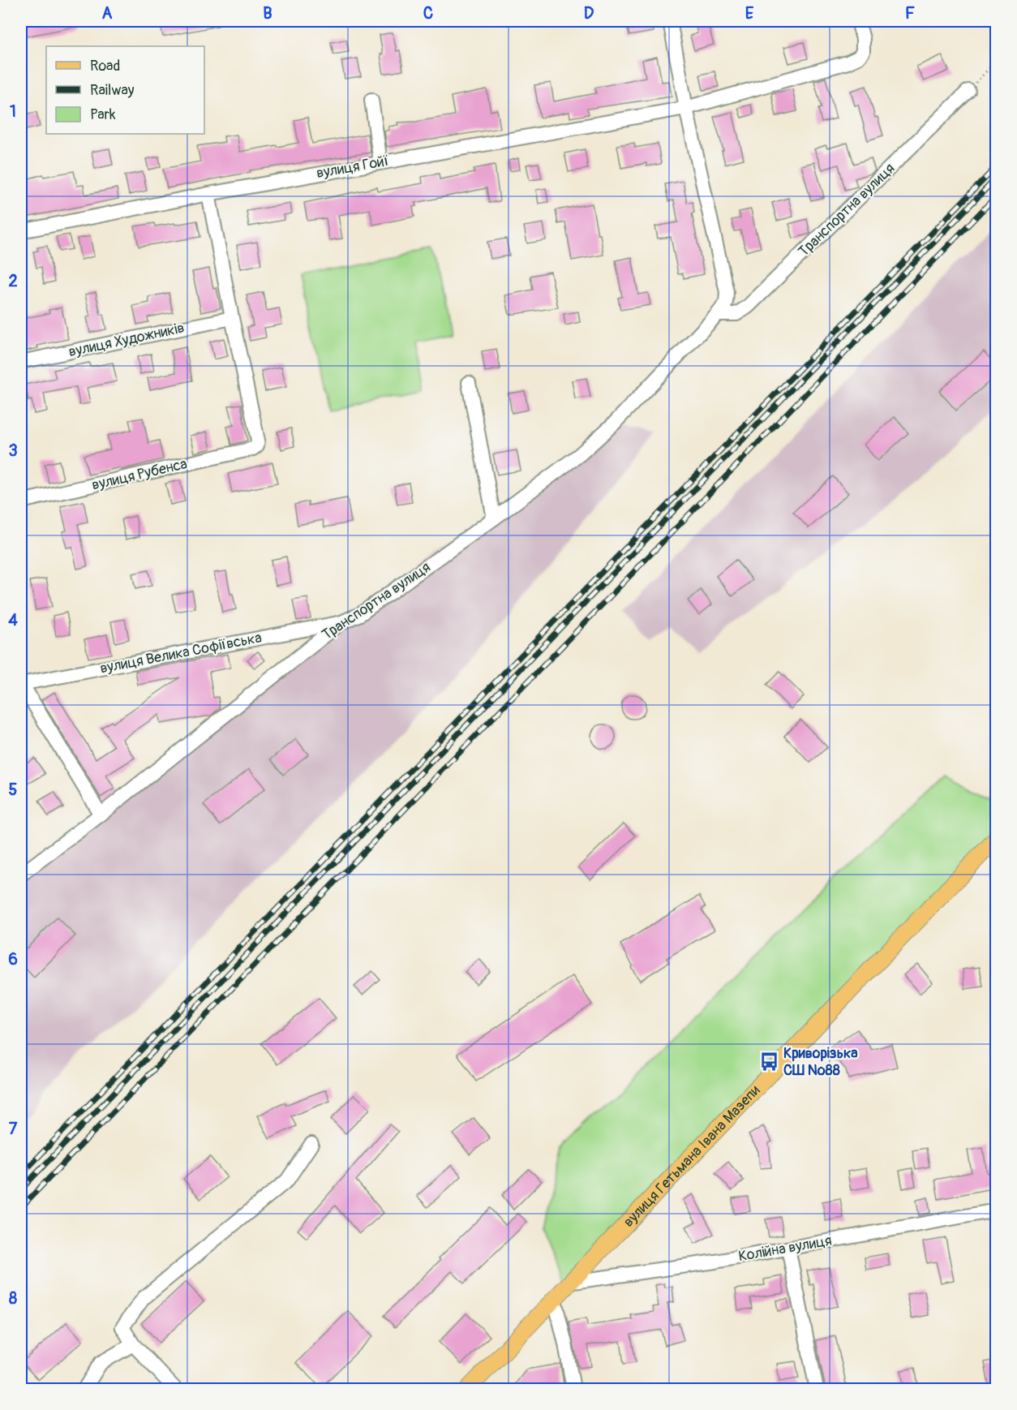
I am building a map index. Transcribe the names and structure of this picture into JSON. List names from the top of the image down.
{
  "streets": {
    "main road": ["вулиця Гетьмана Івана Мазепи"],
    "street": [
      "вулиця Гойї",
      "Транспортна вулиця",
      "вулиця Художників",
      "вулиця Рубенса",
      "вулиця Велика Софіївська",
      "Колійна вулиця"
    ]
  },
  "crossings": [
    ["вулиця Гойї", "Транспортна вулиця"],
    ["Транспортна вулиця", "вулиця Велика Софіївська"],
    ["вулиця Художників", "вулиця Рубенса"],
    ["вулиця Гетьмана Івана Мазепи", "Колійна вулиця"]
  ],
  "places": {
    "bus stop": ["Криворізька СШ №88"]
  },
  "legend": ["Road", "Railway", "Park"],
  "grid": {
    "columns": [
      "A",
      "B",
      "C",
      "D",
      "E",
      "F"
    ],
    "rows": [
      "1",
      "2",
      "3",
      "4",
      "5",
      "6",
      "7",
      "8"
    ]
  }
}
